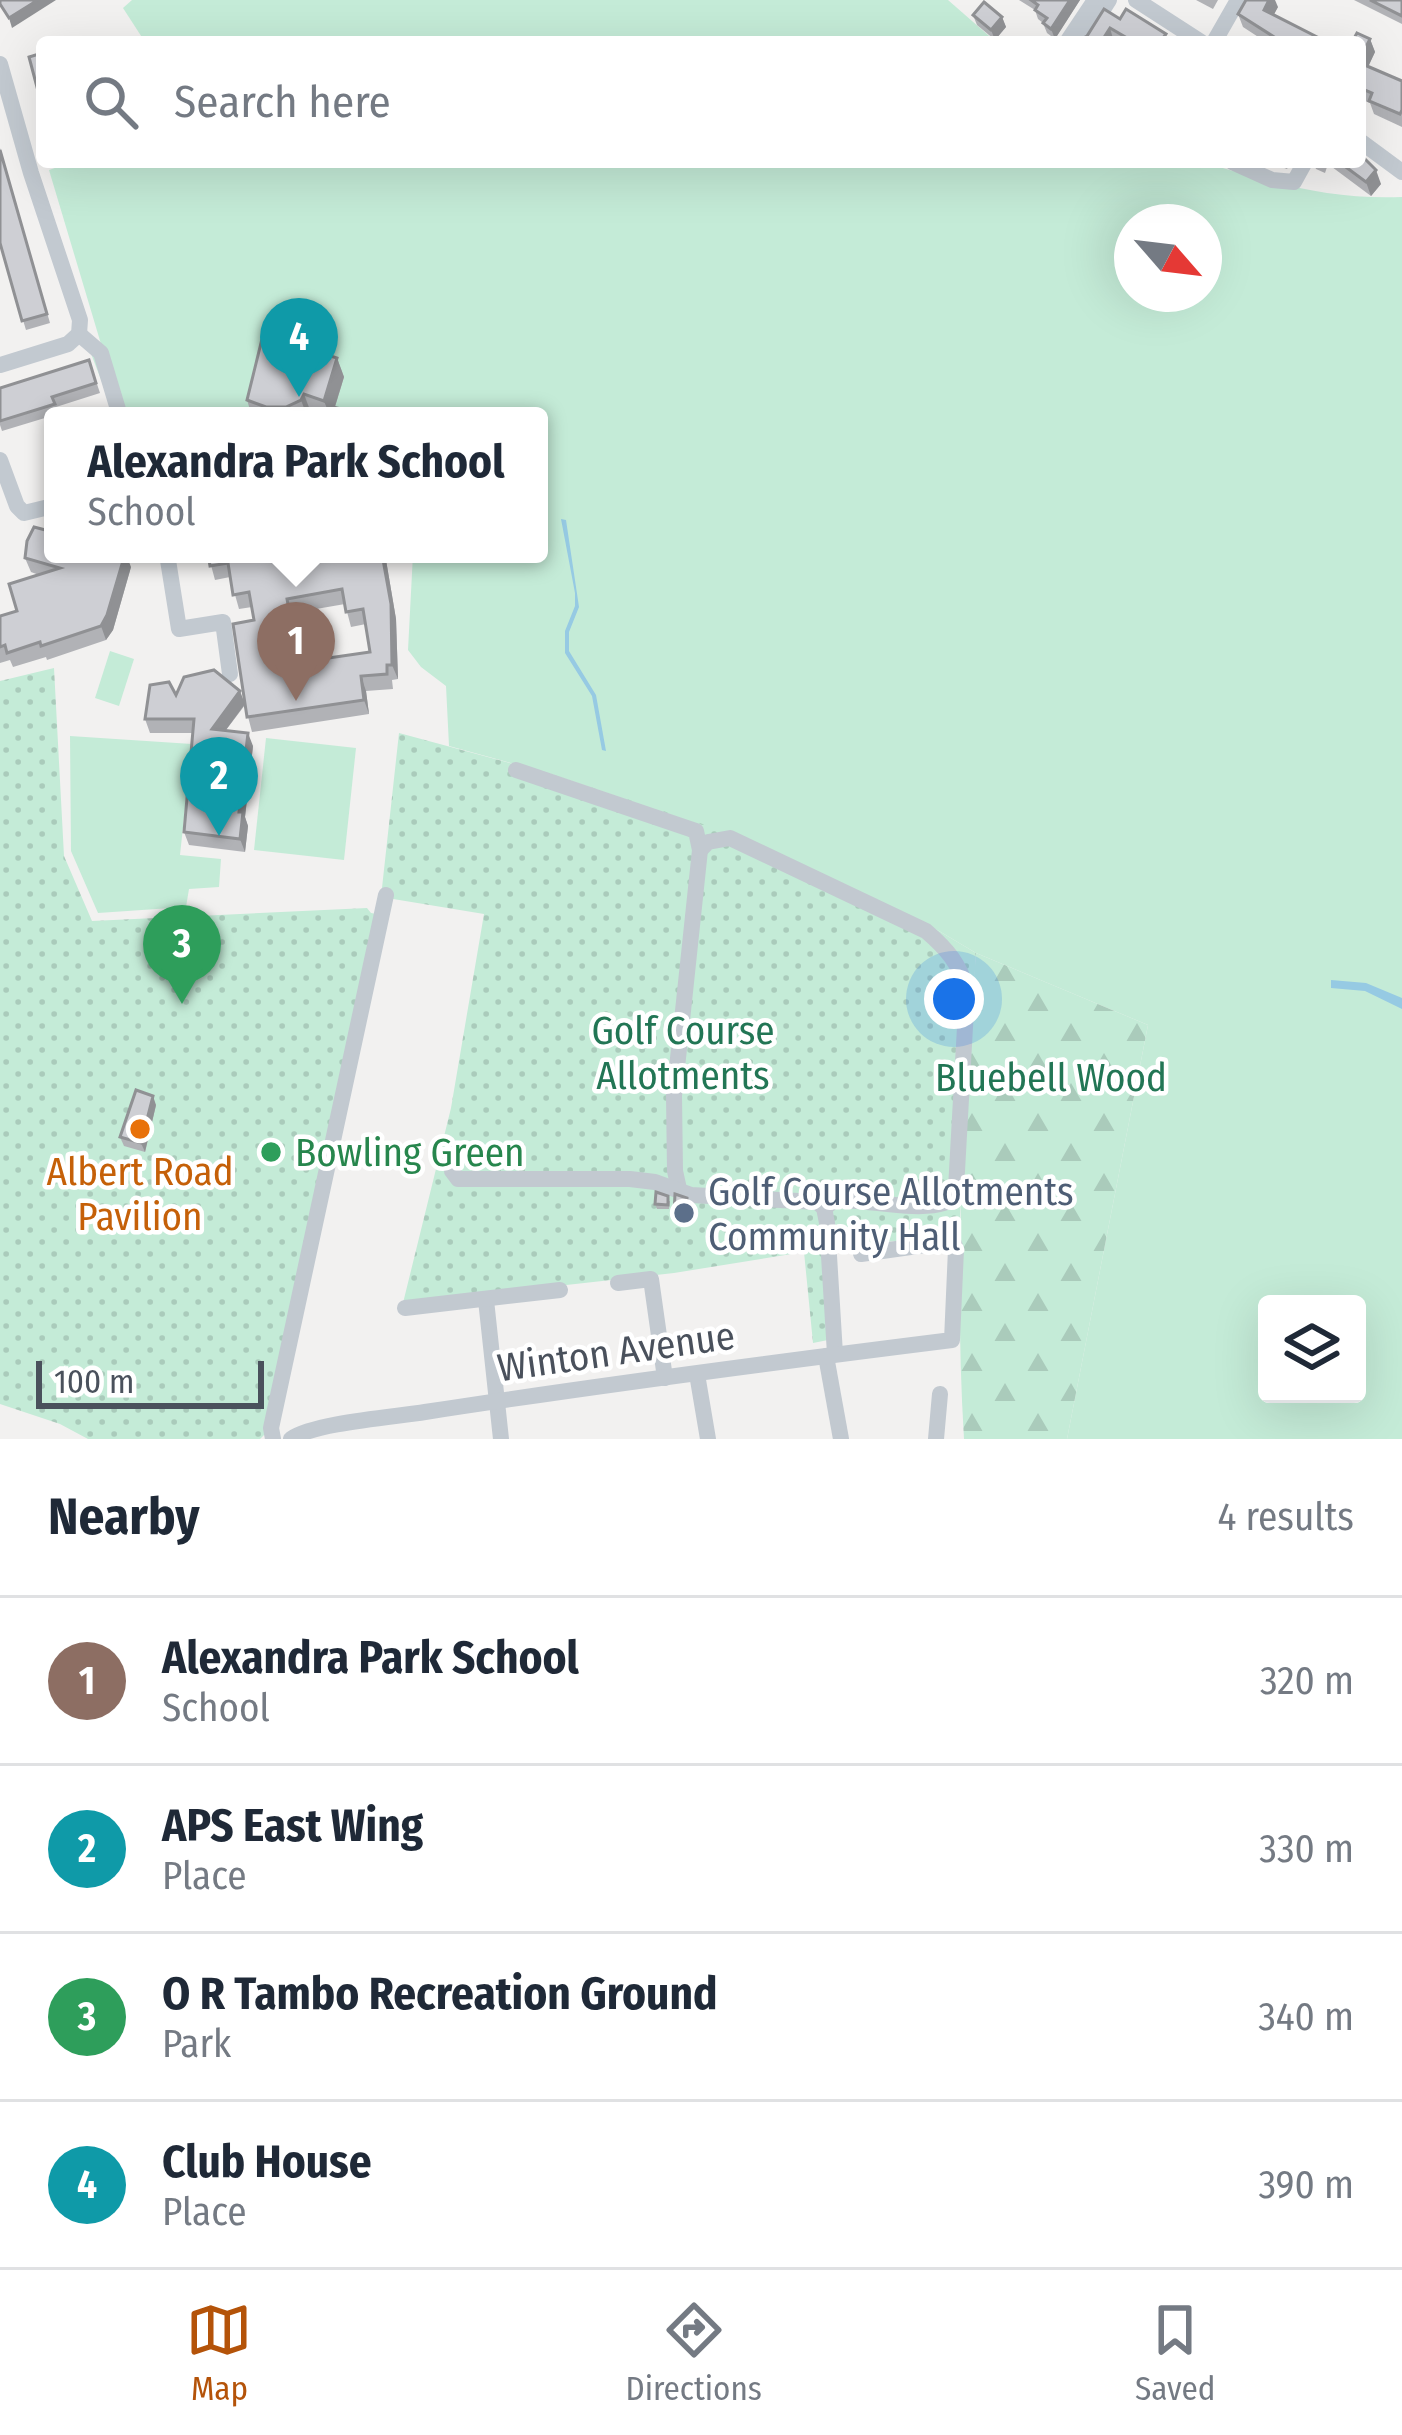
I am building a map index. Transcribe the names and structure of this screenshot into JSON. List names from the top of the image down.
{
  "streets": {
    "street": ["Winton Avenue"]
  },
  "parks": ["Golf Course Allotments", "Bluebell Wood"],
  "places": ["Albert Road Pavilion", "Bowling Green", "Golf Course Allotments Community Hall"],
  "scale_bar": "100 m",
  "north": "bottom right",
  "page": {
    "search": "Search here",
    "pins": [
      "4",
      "1",
      "2",
      "3"
    ],
    "popup": ["Alexandra Park School", "School"],
    "scale": "100 m",
    "heading": ["Nearby", "4 results"],
    "list": [
      {
        "mark": "1",
        "name": "Alexandra Park School",
        "note": "School",
        "value": "320 m"
      },
      {
        "mark": "2",
        "name": "APS East Wing",
        "note": "Place",
        "value": "330 m"
      },
      {
        "mark": "3",
        "name": "O R Tambo Recreation Ground",
        "note": "Park",
        "value": "340 m"
      },
      {
        "mark": "4",
        "name": "Club House",
        "note": "Place",
        "value": "390 m"
      }
    ],
    "nav": ["Map", "Directions", "Saved"]
  }
}
